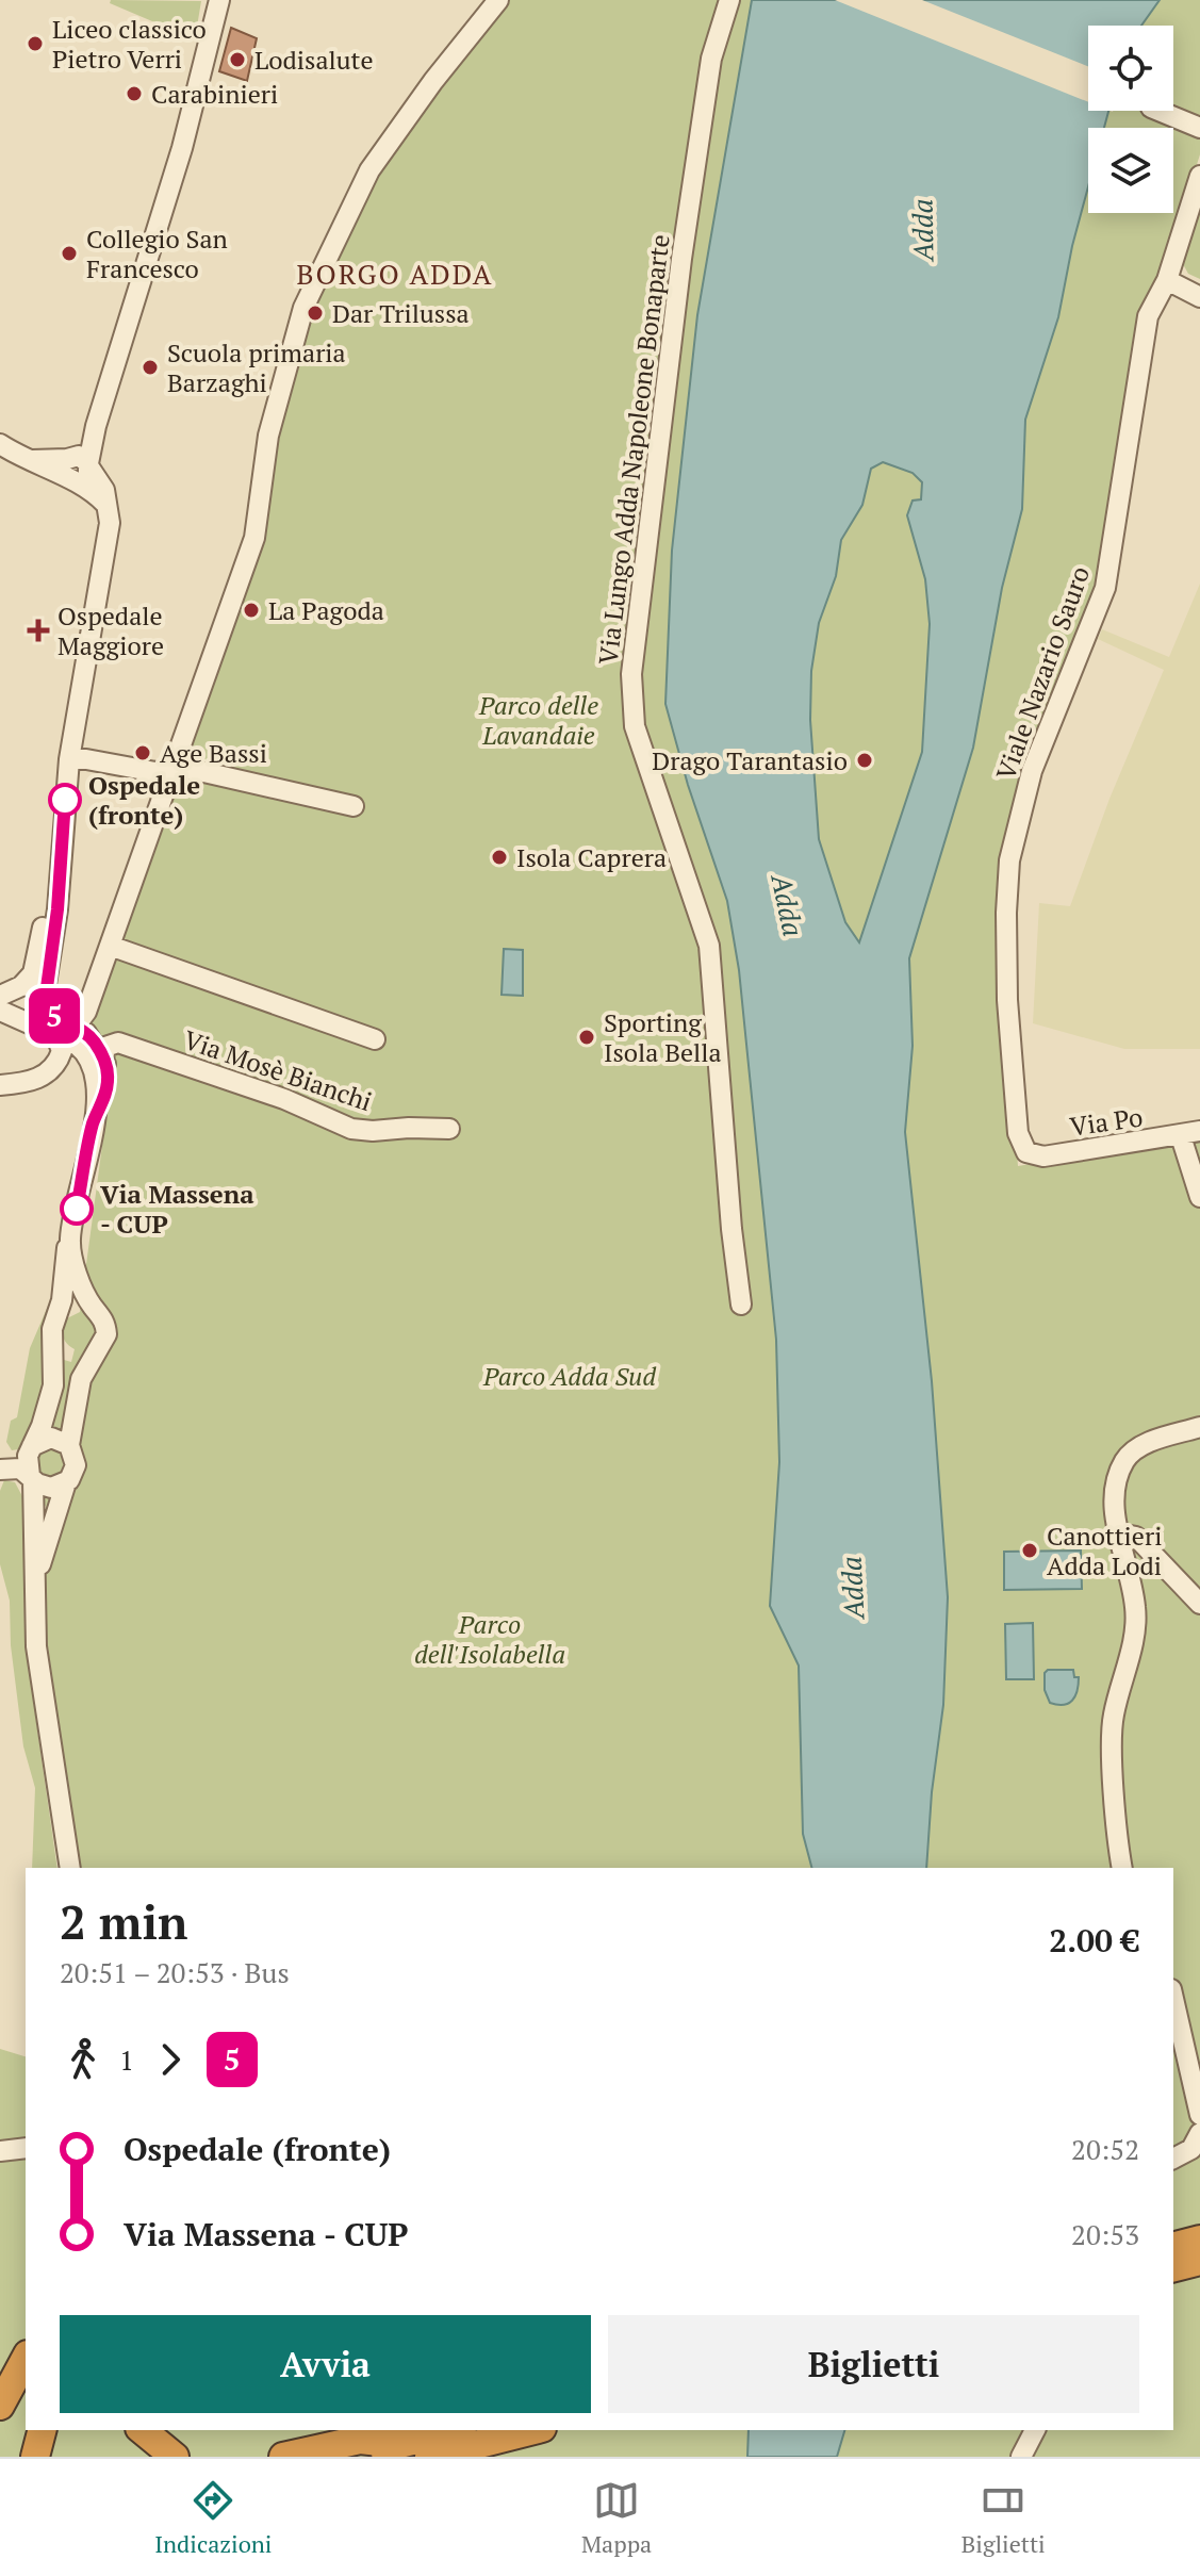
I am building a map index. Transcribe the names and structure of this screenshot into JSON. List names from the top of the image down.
{
  "streets": {
    "street": [
      "Via Lungo Adda Napoleone Bonaparte",
      "Viale Nazario Sauro",
      "Via Mosè Bianchi",
      "Via Po"
    ]
  },
  "crossings": [
    ["Viale Nazario Sauro", "Via Po"]
  ],
  "districts": ["BORGO ADDA"],
  "water": ["Adda"],
  "parks": ["Parco delle Lavandaie", "Parco Adda Sud", "Parco dell'Isolabella"],
  "places": {
    "other": [
      "Liceo classico Pietro Verri",
      "Lodisalute",
      "Carabinieri",
      "Collegio San Francesco",
      "Dar Trilussa",
      "Scuola primaria Barzaghi",
      "La Pagoda",
      "Age Bassi",
      "Drago Tarantasio",
      "Ospedale (fronte)",
      "Isola Caprera",
      "Sporting Isola Bella",
      "Via Massena - CUP",
      "Canottieri Adda Lodi"
    ],
    "health": ["Ospedale Maggiore"]
  },
  "lines": ["bus line 5"],
  "page": {
    "on_map": "5",
    "heading": ["2 min", "20:51 – 20:53 · Bus", "2.00 €"],
    "legs": ["1", "5"],
    "list": [
      {
        "name": "Ospedale (fronte)",
        "value": "20:52"
      },
      {
        "name": "Via Massena - CUP",
        "value": "20:53"
      }
    ],
    "buttons": ["Avvia", "Biglietti"],
    "tabs": ["Indicazioni", "Mappa", "Biglietti"]
  }
}
